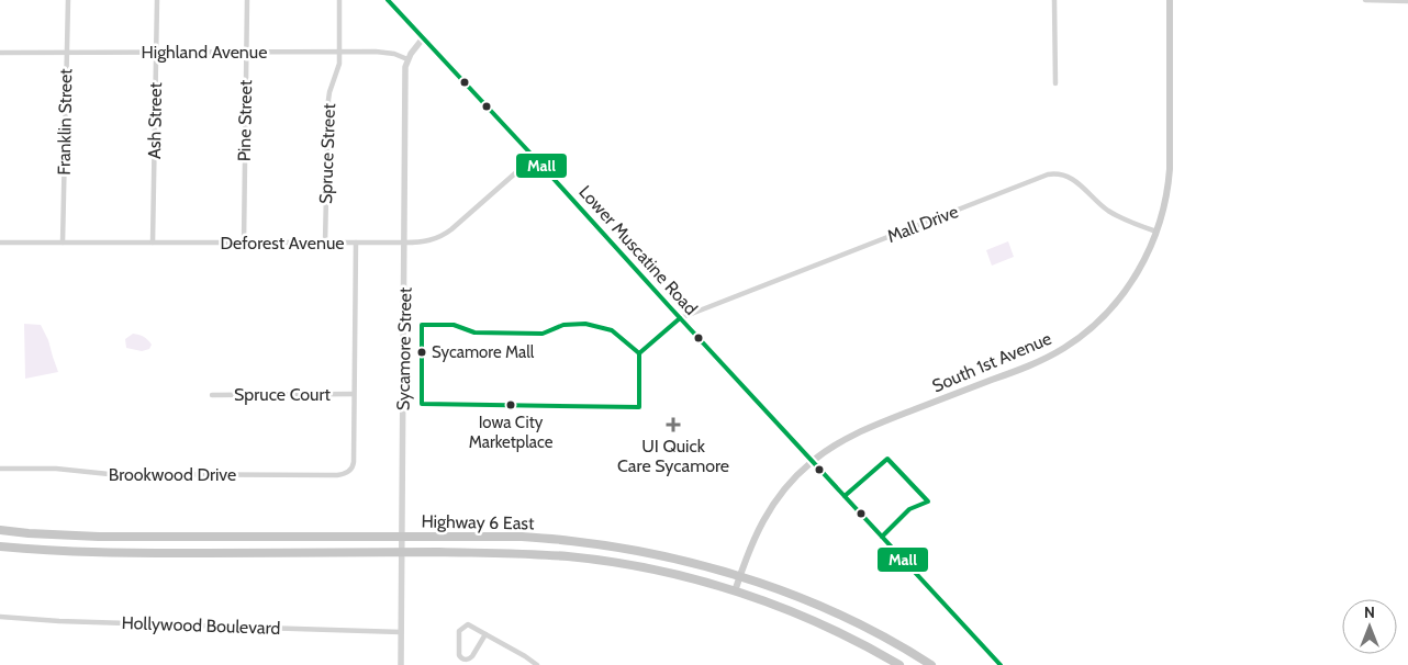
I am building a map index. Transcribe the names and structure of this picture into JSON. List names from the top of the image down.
{
  "streets": {
    "main road": ["Lower Muscatine Road", "South 1st Avenue", "Highway 6 East"],
    "street": [
      "Highland Avenue",
      "Ash Street",
      "Pine Street",
      "Franklin Street",
      "Spruce Street",
      "Mall Drive",
      "Deforest Avenue",
      "Sycamore Street",
      "Spruce Court",
      "Brookwood Drive",
      "Hollywood Boulevard"
    ]
  },
  "crossings": [
    ["Highland Avenue", "Ash Street"],
    ["Highland Avenue", "Pine Street"],
    ["Highland Avenue", "Franklin Street"],
    ["Highland Avenue", "Spruce Street"],
    ["Highland Avenue", "Sycamore Street"],
    ["Ash Street", "Deforest Avenue"],
    ["Pine Street", "Deforest Avenue"],
    ["Franklin Street", "Deforest Avenue"],
    ["Spruce Street", "Deforest Avenue"],
    ["Mall Drive", "Lower Muscatine Road"],
    ["Mall Drive", "South 1st Avenue"],
    ["Deforest Avenue", "Lower Muscatine Road"],
    ["Deforest Avenue", "Sycamore Street"],
    ["Lower Muscatine Road", "South 1st Avenue"],
    ["Sycamore Street", "Highway 6 East"],
    ["Sycamore Street", "Hollywood Boulevard"],
    ["South 1st Avenue", "Highway 6 East"],
    ["Spruce Court", "Brookwood Drive"]
  ],
  "places": {
    "other": ["Sycamore Mall", "Iowa City Marketplace"],
    "health": ["UI Quick Care Sycamore"]
  },
  "lines": ["transit line Mall"],
  "north": "top"
}
